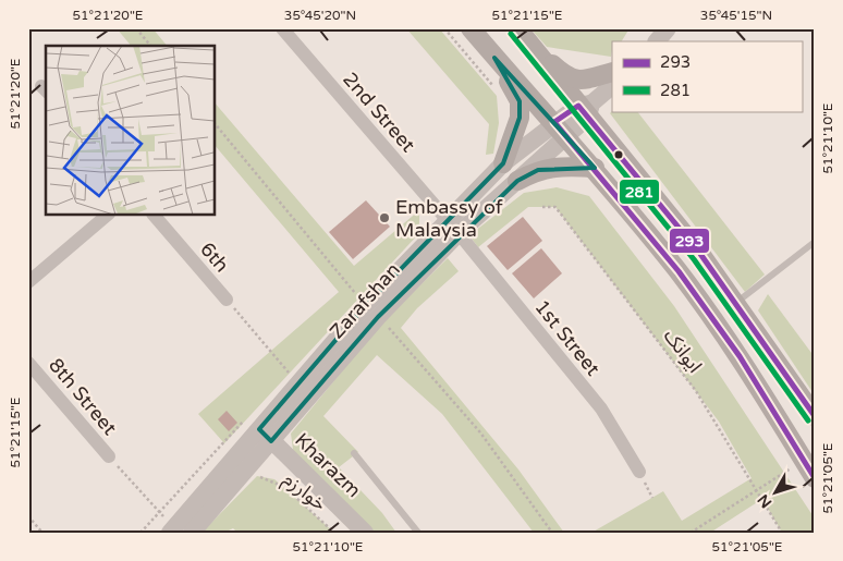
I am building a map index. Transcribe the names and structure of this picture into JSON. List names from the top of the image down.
{
  "streets": {
    "street": [
      "2nd Street",
      "6th",
      "Zarafshan",
      "1st Street",
      "8th Street",
      "Kharazm"
    ],
    "path": ["ایوانک", "خوارزم"]
  },
  "crossings": [
    ["2nd Street", "Zarafshan"],
    ["2nd Street", "1st Street"],
    ["Zarafshan", "1st Street"],
    ["Zarafshan", "Kharazm"]
  ],
  "places": ["Embassy of Malaysia"],
  "lines": ["transit line 281", "transit line 293"],
  "legend": ["293", "281"],
  "north": "bottom left",
  "coordinates": [
    "51°21'20\"E",
    "35°45'20\"N",
    "51°21'15\"E",
    "35°45'15\"N",
    "51°21'10\"E",
    "51°21'05\"E"
  ]
}
